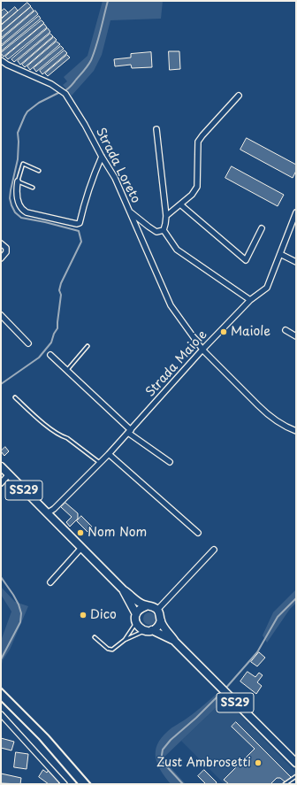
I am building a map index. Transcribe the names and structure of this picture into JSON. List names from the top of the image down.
{
  "streets": {
    "main road": ["SS29"],
    "street": ["Strada Loreto", "Strada Maiole"]
  },
  "crossings": [
    ["Strada Loreto", "Strada Maiole"],
    ["Strada Maiole", "SS29"]
  ],
  "places": [
    "Maiole",
    "Nom Nom",
    "Dico",
    "Zust Ambrosetti"
  ]
}
